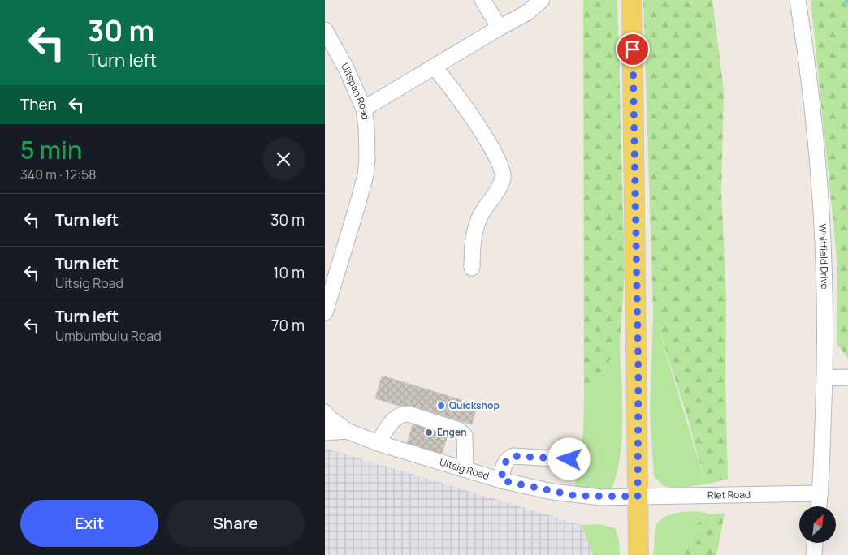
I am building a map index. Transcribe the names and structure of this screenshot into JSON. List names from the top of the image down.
{
  "streets": {
    "street": [
      "Uitspan Road",
      "Whitfield Drive",
      "Uitsig Road",
      "Riet Road"
    ]
  },
  "crossings": [
    ["Whitfield Drive", "Riet Road"],
    ["Uitsig Road", "Riet Road"]
  ],
  "places": ["Quickshop", "Engen"],
  "north": "top right",
  "page": {
    "turn": ["30 m", "Turn left"],
    "then": "Then",
    "heading": ["5 min", "340 m · 12:58"],
    "list": [
      {
        "name": "Turn left",
        "value": "30 m"
      },
      {
        "name": "Turn left",
        "note": "Uitsig Road",
        "value": "10 m"
      },
      {
        "name": "Turn left",
        "note": "Umbumbulu Road",
        "value": "70 m"
      }
    ],
    "buttons": ["Exit", "Share"]
  }
}
